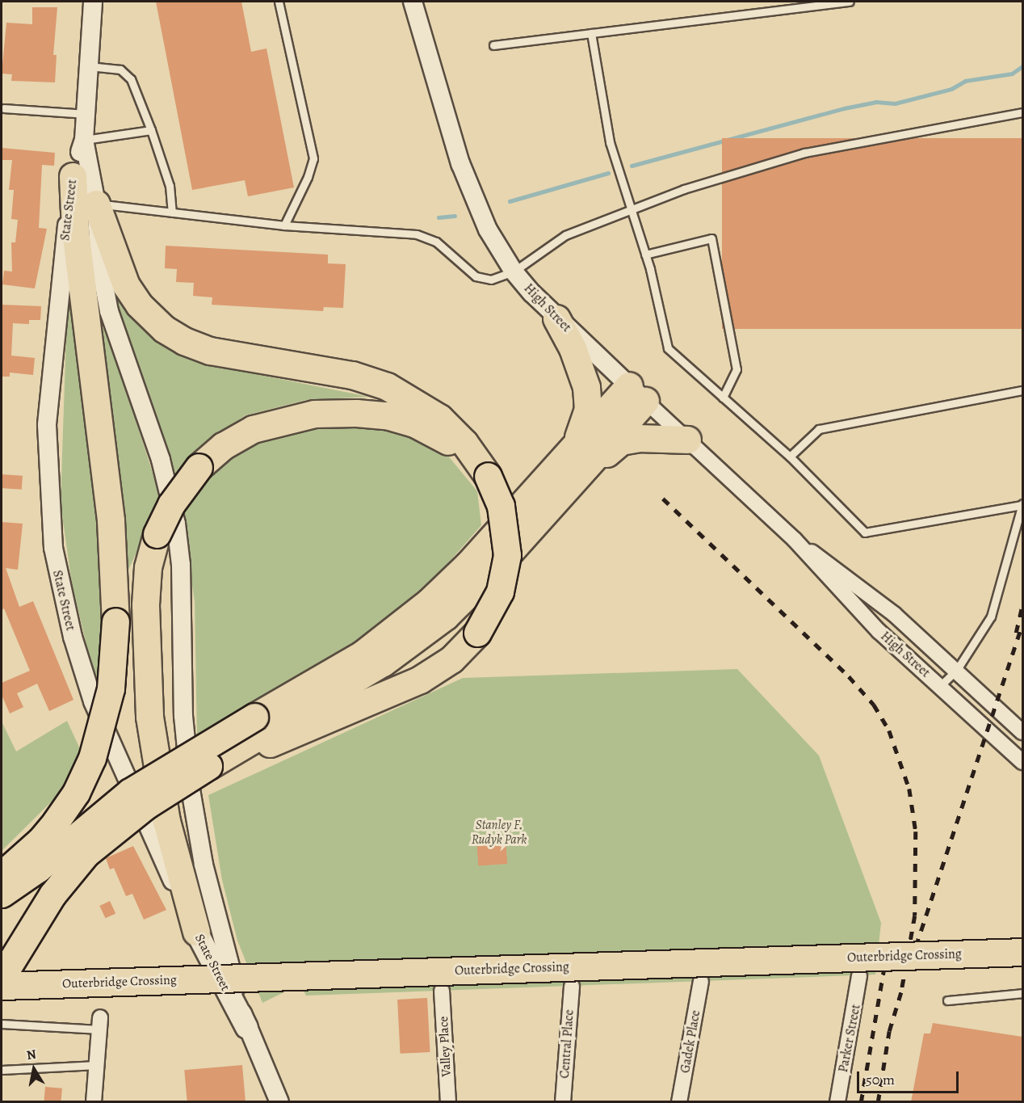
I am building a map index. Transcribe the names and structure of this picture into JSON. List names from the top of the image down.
{
  "streets": {
    "highway": ["Outerbridge Crossing"],
    "main road": ["State Street"],
    "street": [
      "High Street",
      "Parker Street",
      "Gadek Place",
      "Central Place",
      "Valley Place"
    ]
  },
  "parks": ["Stanley F. Rudyk Park"],
  "scale_bar": "50 m",
  "north": "top"
}
